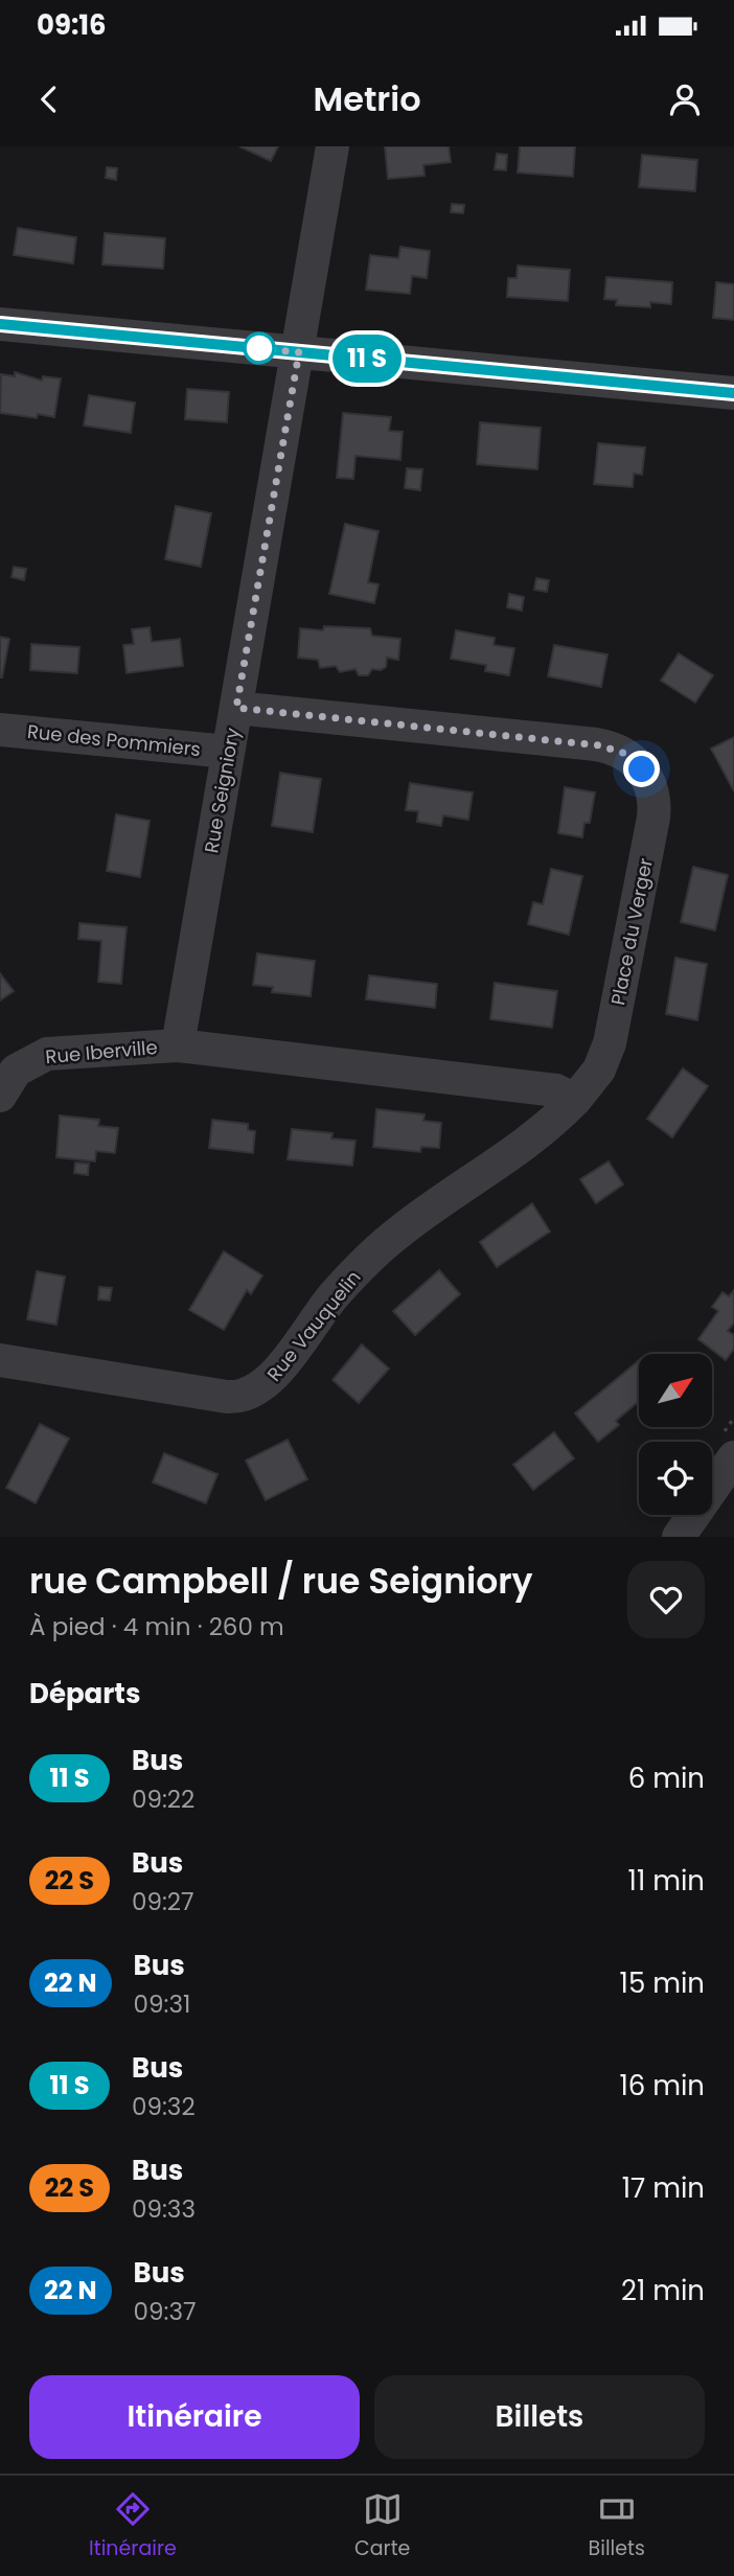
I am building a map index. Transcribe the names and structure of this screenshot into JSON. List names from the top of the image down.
{
  "streets": {
    "street": [
      "Rue des Pommiers",
      "Rue Seigniory",
      "Place du Verger",
      "Rue Iberville",
      "Rue Vauquelin"
    ]
  },
  "crossings": [
    ["Rue des Pommiers", "Rue Seigniory"],
    ["Rue Seigniory", "Place du Verger"],
    ["Rue Seigniory", "Rue Iberville"],
    ["Place du Verger", "Rue Vauquelin"]
  ],
  "north": "top right",
  "page": {
    "status": "09:16",
    "header": "Metrio",
    "on_map": "11 S",
    "heading": [
      ["rue Campbell / rue Seigniory", "À pied · 4 min · 260 m"],
      "Départs"
    ],
    "list": [
      {
        "mark": "11 S",
        "name": "Bus",
        "note": "09:22",
        "value": "6 min"
      },
      {
        "mark": "22 S",
        "name": "Bus",
        "note": "09:27",
        "value": "11 min"
      },
      {
        "mark": "22 N",
        "name": "Bus",
        "note": "09:31",
        "value": "15 min"
      },
      {
        "mark": "11 S",
        "name": "Bus",
        "note": "09:32",
        "value": "16 min"
      },
      {
        "mark": "22 S",
        "name": "Bus",
        "note": "09:33",
        "value": "17 min"
      },
      {
        "mark": "22 N",
        "name": "Bus",
        "note": "09:37",
        "value": "21 min"
      }
    ],
    "buttons": ["Itinéraire", "Billets"],
    "tabs": ["Itinéraire", "Carte", "Billets"]
  }
}
